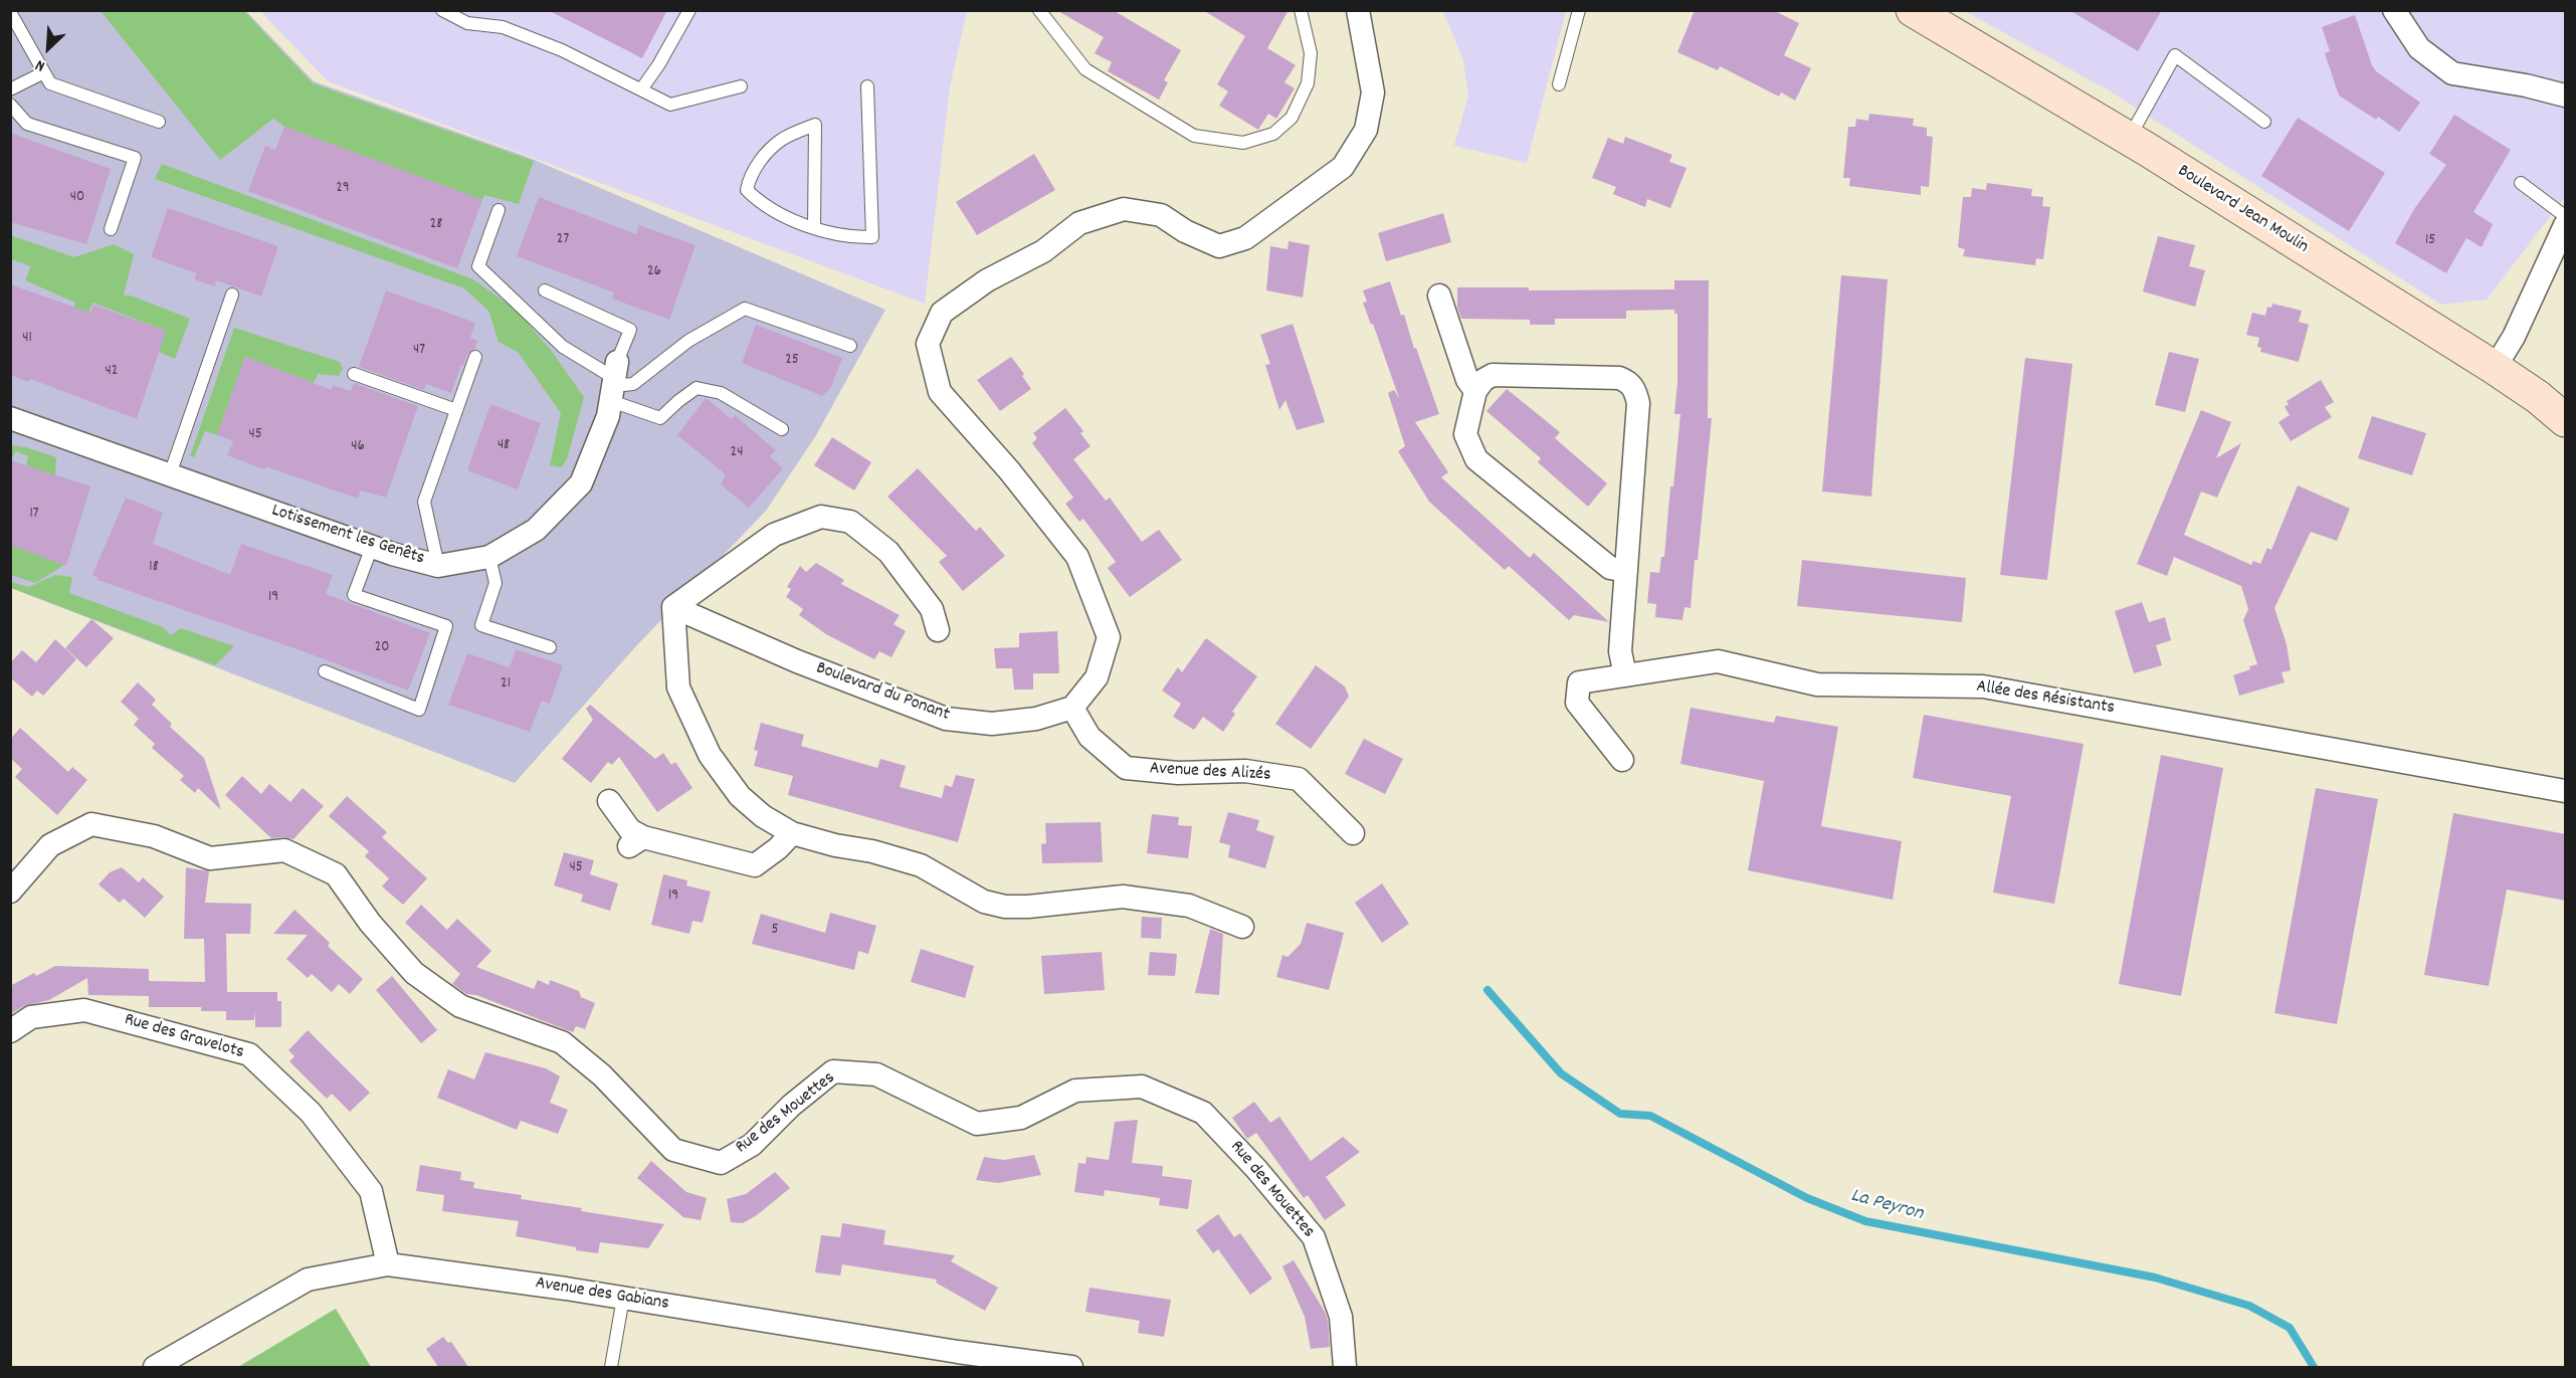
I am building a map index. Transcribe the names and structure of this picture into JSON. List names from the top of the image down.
{
  "streets": {
    "street": [
      "Boulevard Jean Moulin",
      "Lotissement les Genêts",
      "Boulevard du Ponant",
      "Allée des Résistants",
      "Avenue des Alizés",
      "Rue des Gravelots",
      "Rue des Mouettes",
      "Avenue des Gabians"
    ]
  },
  "crossings": [
    ["Boulevard du Ponant", "Avenue des Alizés"],
    ["Rue des Gravelots", "Avenue des Gabians"]
  ],
  "water": ["La Peyron"],
  "house_numbers": [
    "29",
    "40",
    "28",
    "27",
    "15",
    "26",
    "41",
    "47",
    "25",
    "42",
    "45",
    "48",
    "46",
    "24",
    "17",
    "18",
    "19",
    "20",
    "21",
    "45",
    "19",
    "5"
  ],
  "north": "bottom left"
}
